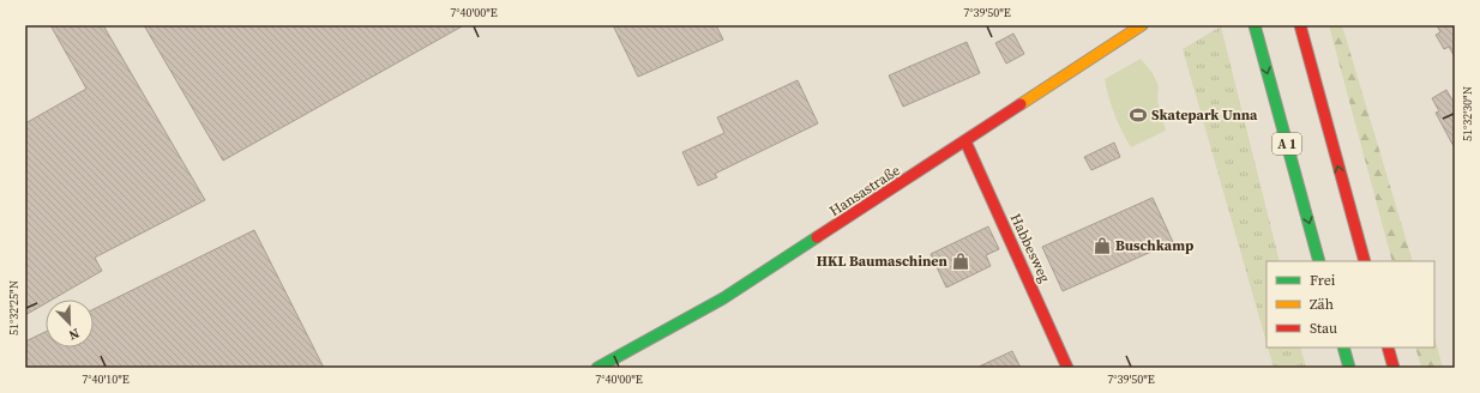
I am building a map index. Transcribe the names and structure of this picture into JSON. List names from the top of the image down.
{
  "streets": {
    "main road": ["A 1", "Hansastraße", "Habbesweg"]
  },
  "crossings": [
    ["Hansastraße", "Habbesweg"]
  ],
  "places": {
    "sports": ["Skatepark Unna"],
    "shop": ["Buschkamp", "HKL Baumaschinen"]
  },
  "legend": ["Frei", "Zäh", "Stau"],
  "north": "bottom right",
  "coordinates": [
    "7°40'00\"E",
    "7°39'50\"E",
    "51°32'30\"N",
    "51°32'25\"N",
    "7°40'10\"E"
  ]
}
